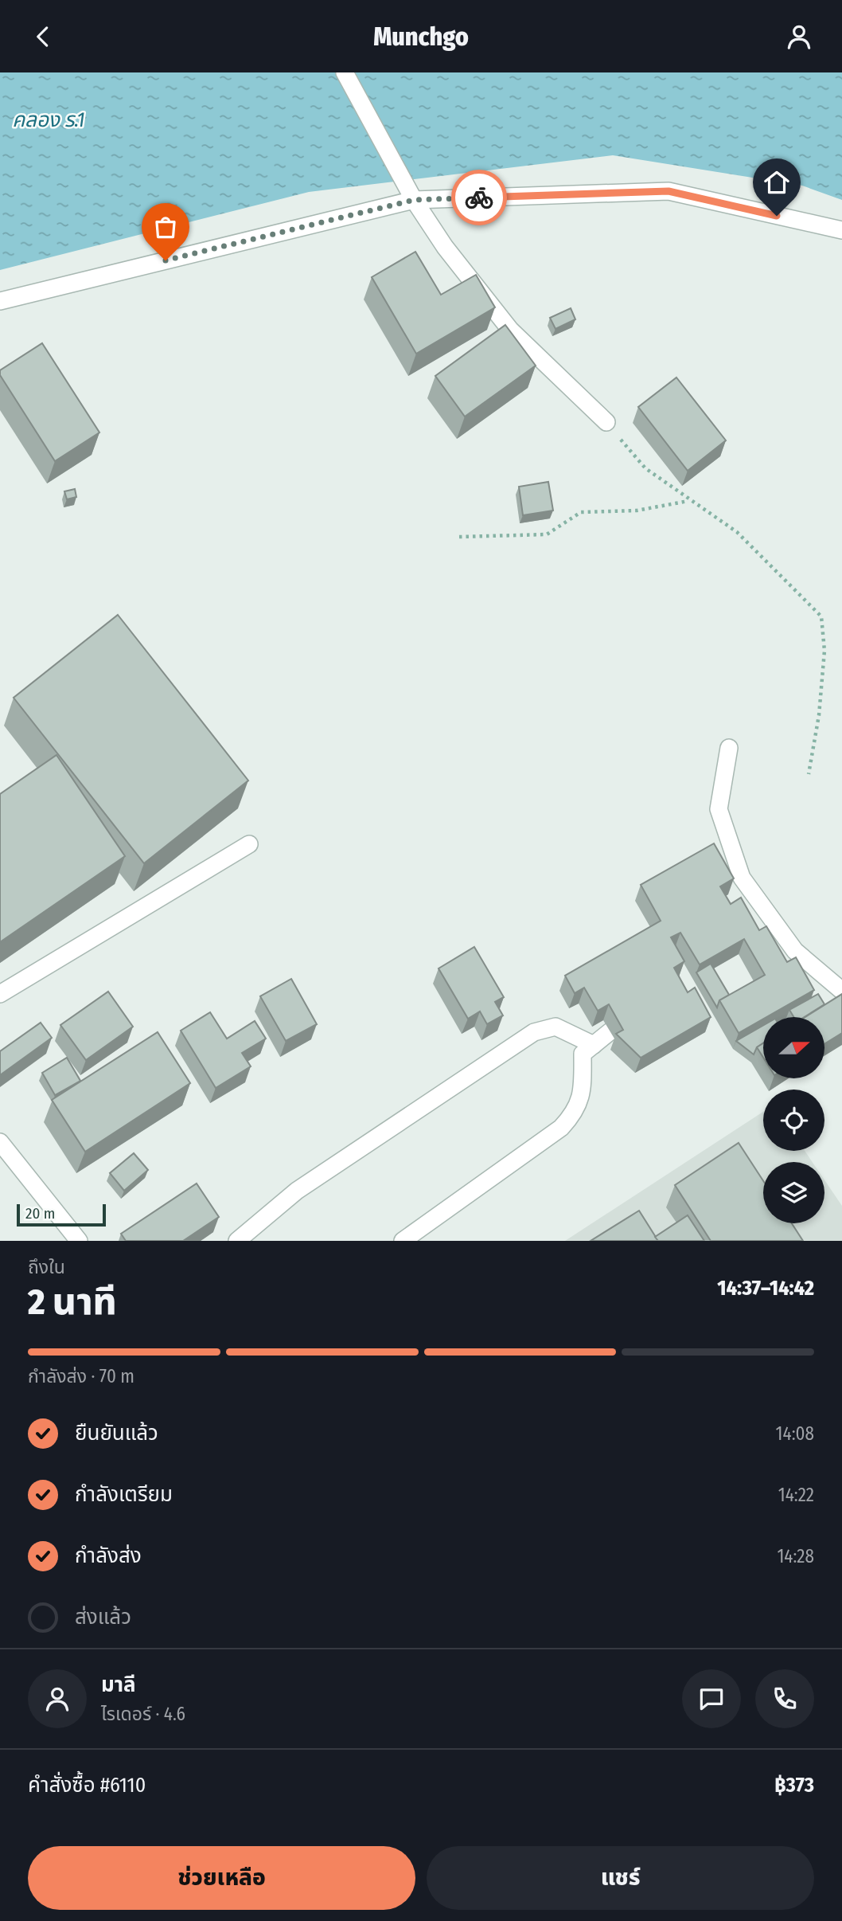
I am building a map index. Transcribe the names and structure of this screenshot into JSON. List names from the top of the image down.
{
  "water": ["คลอง ร.1"],
  "scale_bar": "20 m",
  "north": "right",
  "page": {
    "header": "Munchgo",
    "scale": "20 m",
    "heading": ["2 นาที", "ถึงใน", "14:37–14:42"],
    "panel": [
      "มาลี",
      "ไรเดอร์ · 4.6",
      "คำสั่งซื้อ #6110",
      "฿373"
    ],
    "bar": "กำลังส่ง · 70 m",
    "list": [
      ["ยืนยันแล้ว", "14:08"],
      ["กำลังเตรียม", "14:22"],
      ["กำลังส่ง", "14:28"],
      "ส่งแล้ว"
    ],
    "buttons": ["ช่วยเหลือ", "แชร์"]
  }
}
